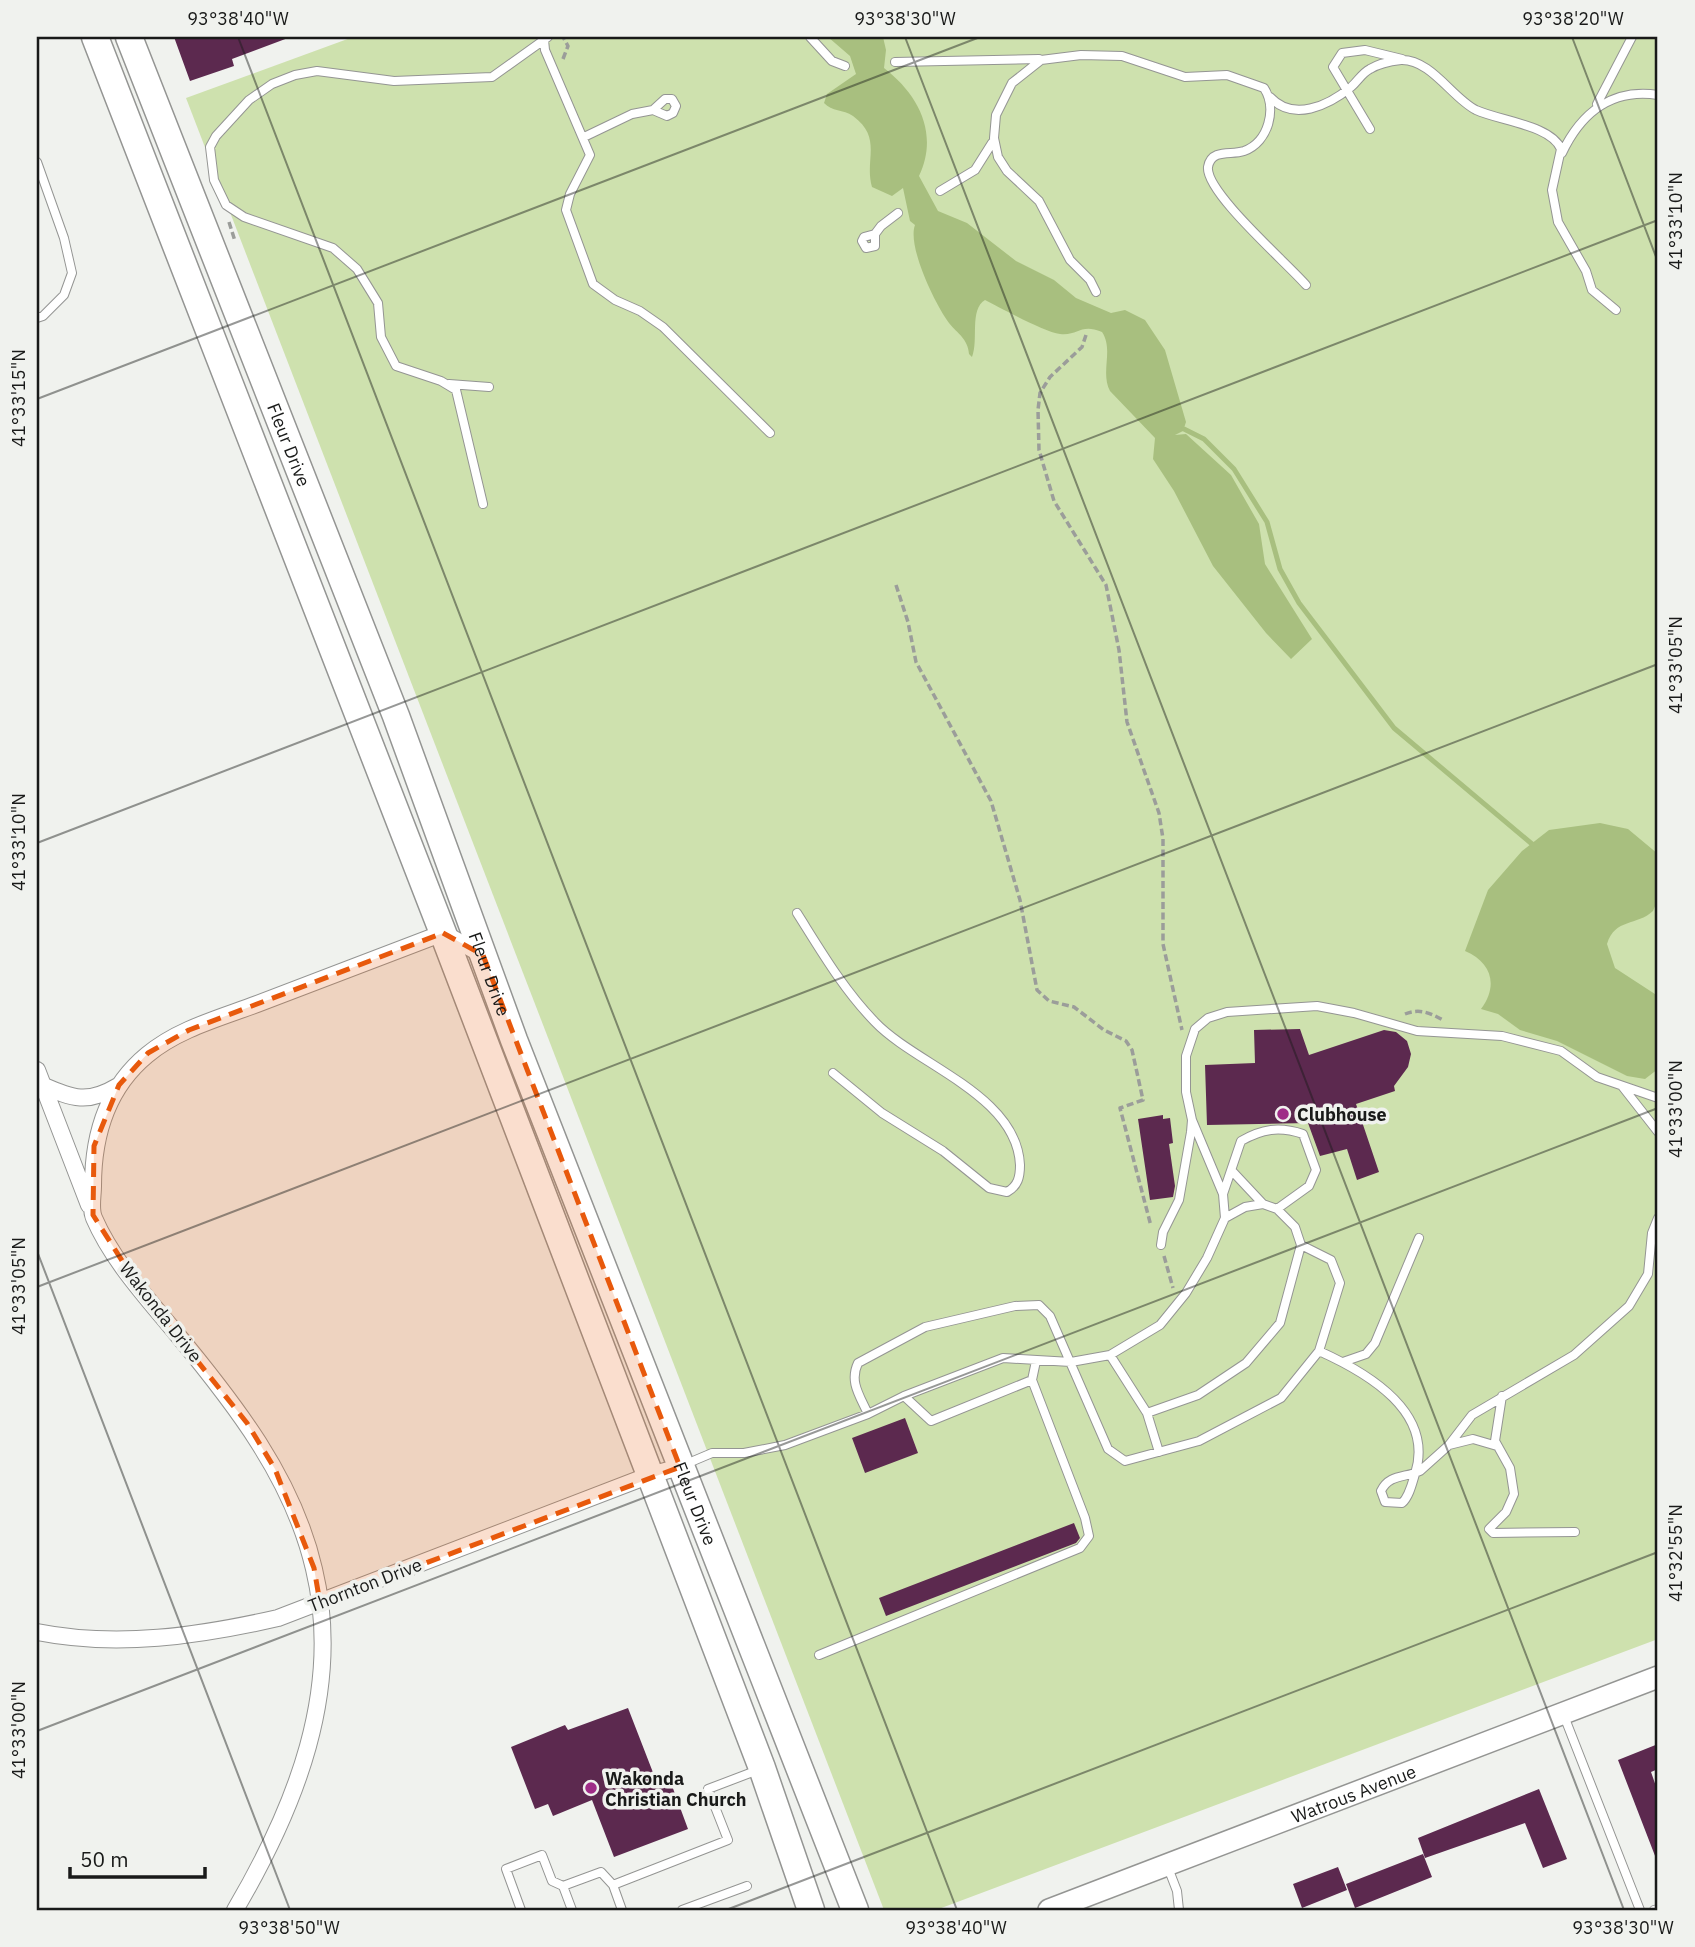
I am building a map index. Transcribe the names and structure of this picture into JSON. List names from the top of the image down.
{
  "streets": {
    "main road": ["Fleur Drive"],
    "street": ["Wakonda Drive", "Thornton Drive", "Watrous Avenue"]
  },
  "crossings": [
    ["Fleur Drive", "Thornton Drive"],
    ["Wakonda Drive", "Thornton Drive"]
  ],
  "places": ["Clubhouse", "Wakonda Christian Church"],
  "scale_bar": "50 m",
  "coordinates": [
    "93°38'40\"W",
    "93°38'30\"W",
    "93°38'20\"W",
    "41°33'10\"N",
    "41°33'15\"N",
    "41°33'05\"N",
    "41°33'00\"N",
    "41°32'55\"N",
    "93°38'50\"W"
  ]
}
